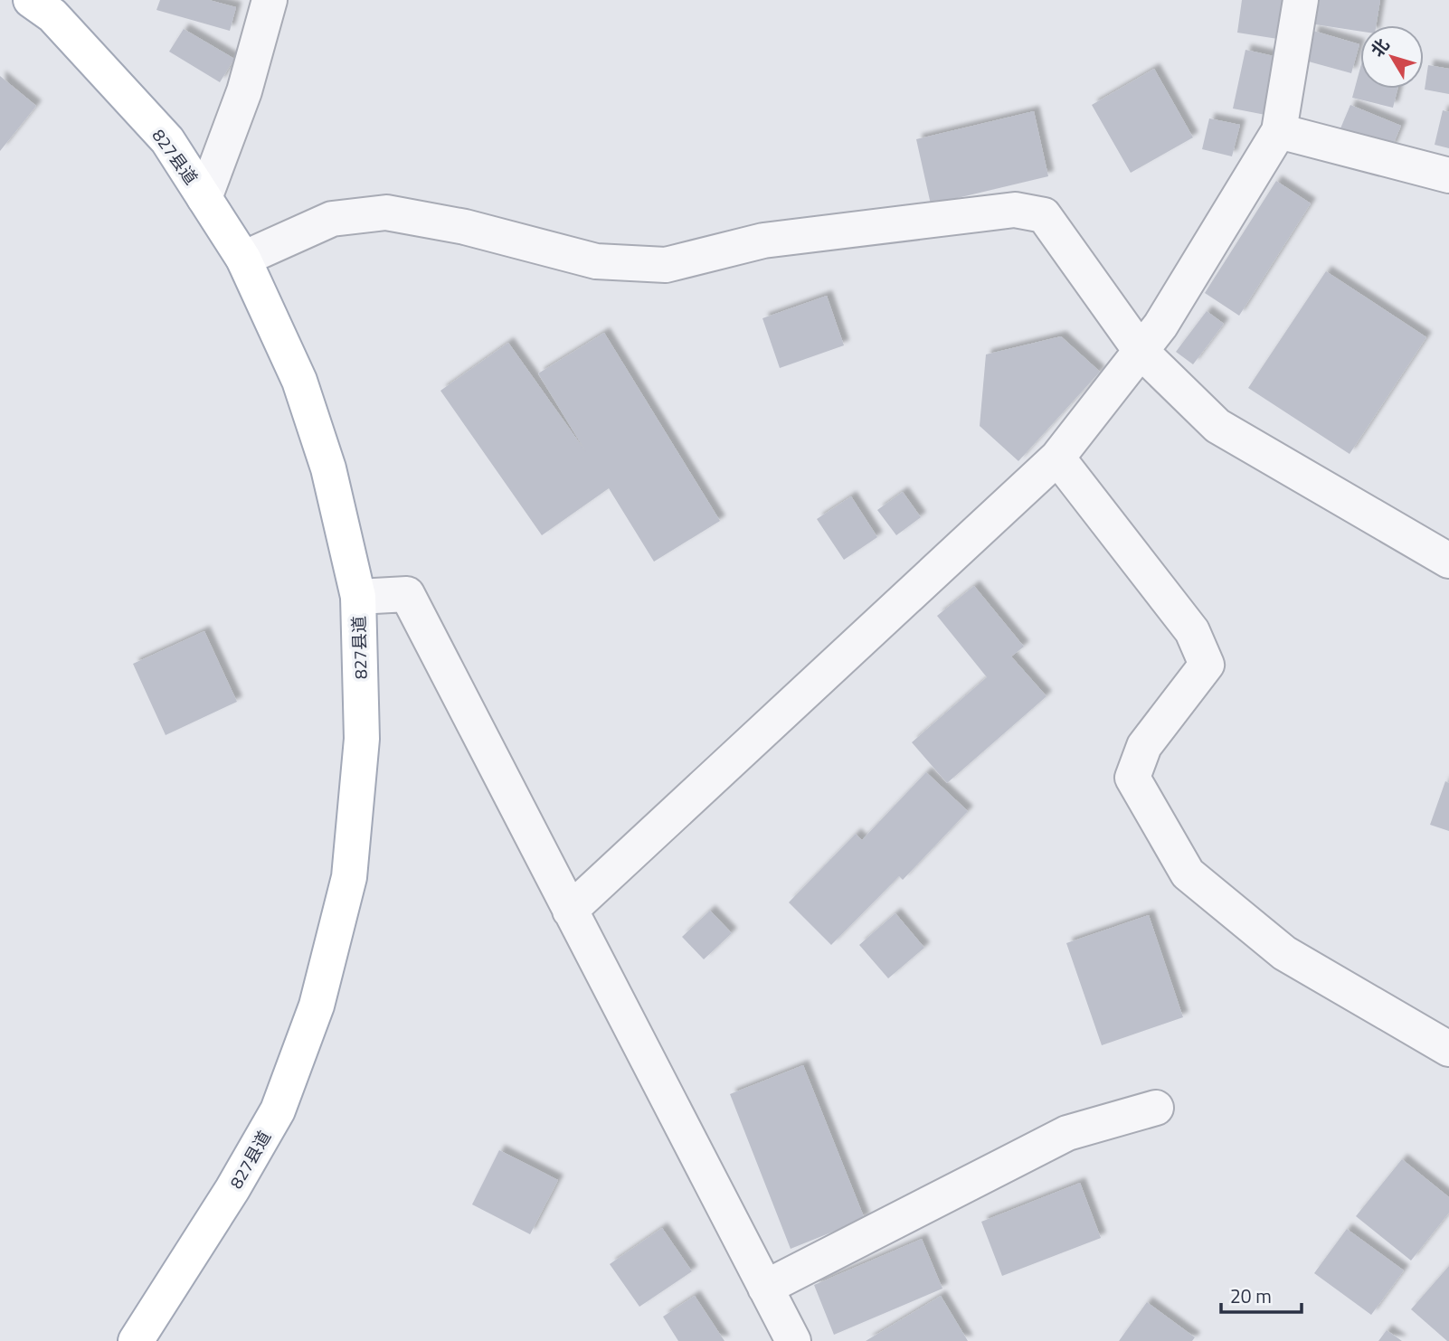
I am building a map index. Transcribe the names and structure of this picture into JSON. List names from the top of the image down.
{
  "streets": {
    "main road": ["827县道"]
  },
  "scale_bar": "20 m",
  "north": "top left"
}
